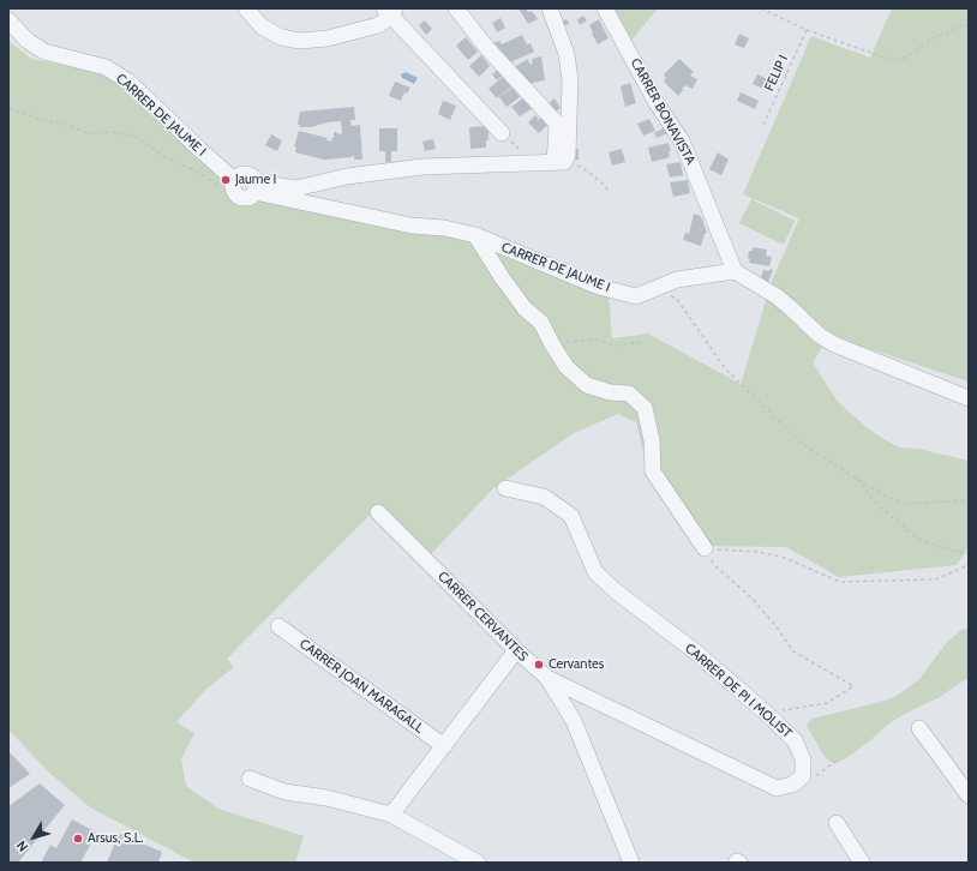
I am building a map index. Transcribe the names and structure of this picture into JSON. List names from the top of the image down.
{
  "streets": {
    "street": [
      "CARRER BONAVISTA",
      "CARRER DE JAUME I",
      "CARRER CERVANTES",
      "CARRER JOAN MARAGALL",
      "CARRER DE PI I MOLIST"
    ],
    "path": ["FELIP I"]
  },
  "crossings": [
    ["CARRER BONAVISTA", "CARRER DE JAUME I"]
  ],
  "places": ["Jaume I", "Cervantes", "Arsus, S.L."],
  "north": "bottom left"
}
